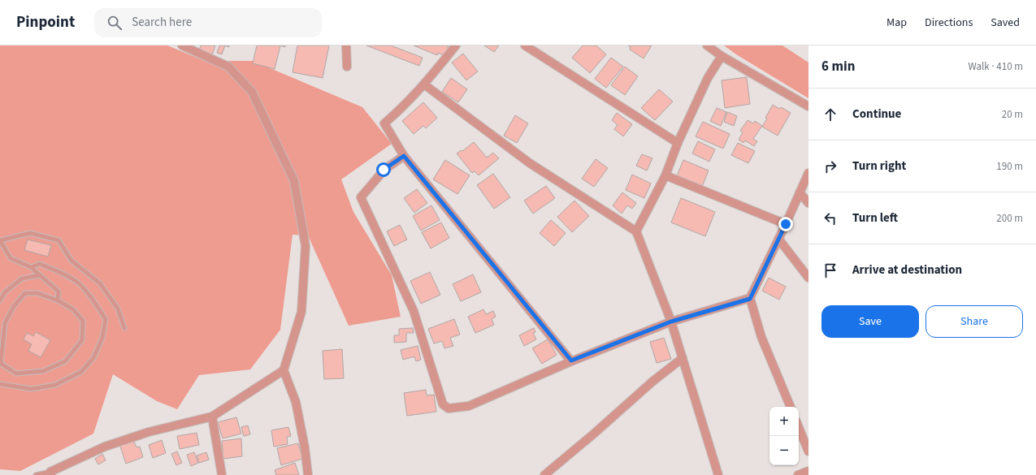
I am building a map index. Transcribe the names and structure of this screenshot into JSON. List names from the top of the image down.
{
  "page": {
    "header": "Pinpoint",
    "search": "Search here",
    "nav": ["Map", "Directions", "Saved"],
    "heading": ["6 min", "Walk · 410 m"],
    "list": [
      ["Continue", "20 m"],
      ["Turn right", "190 m"],
      ["Turn left", "200 m"],
      "Arrive at destination"
    ],
    "buttons": ["Save", "Share"],
    "map_buttons": ["+", "−"]
  }
}
